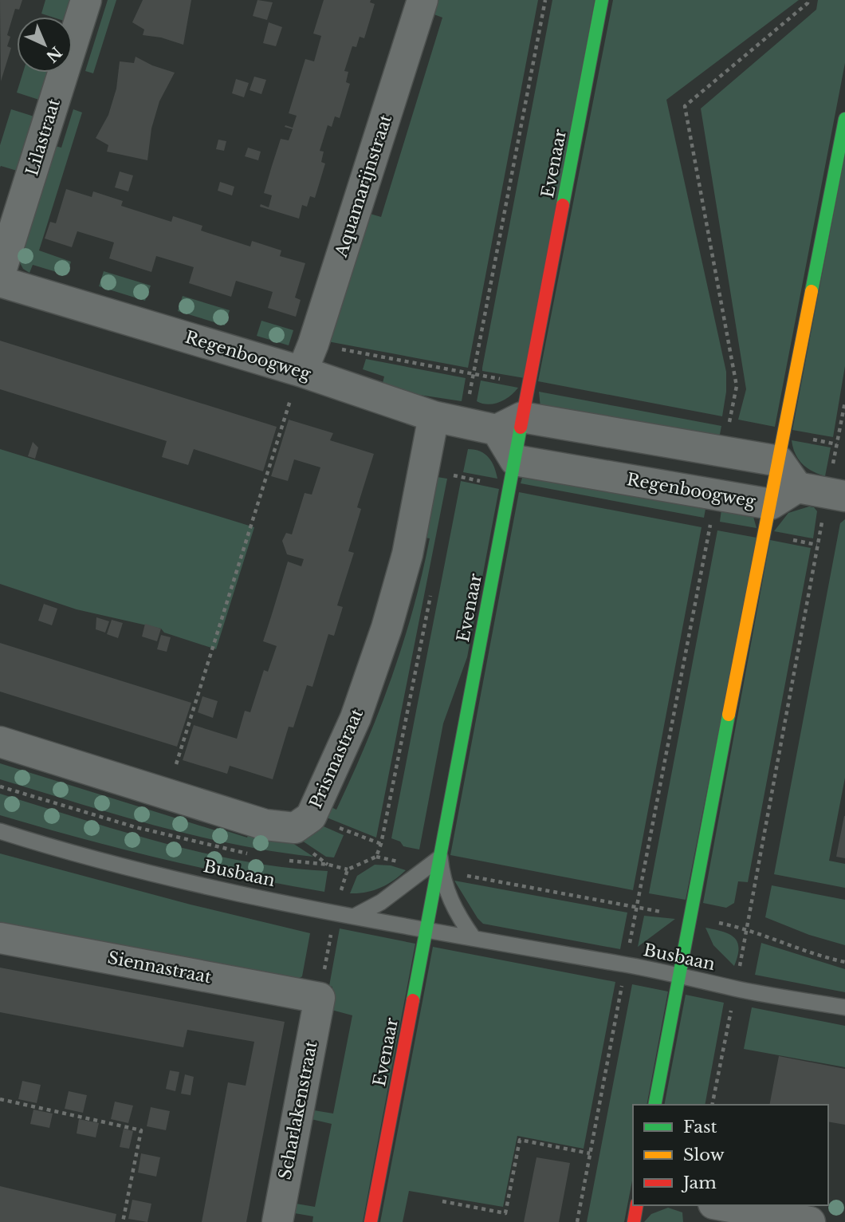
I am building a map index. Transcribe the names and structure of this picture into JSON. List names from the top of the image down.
{
  "streets": {
    "main road": ["Evenaar"],
    "street": [
      "Lilastraat",
      "Aquamarijnstraat",
      "Regenboogweg",
      "Prismastraat",
      "Siennastraat",
      "Scharlakenstraat"
    ],
    "lane": ["Busbaan"]
  },
  "crossings": [
    ["Evenaar", "Regenboogweg"],
    ["Evenaar", "Busbaan"],
    ["Aquamarijnstraat", "Regenboogweg"],
    ["Regenboogweg", "Prismastraat"],
    ["Siennastraat", "Scharlakenstraat"]
  ],
  "legend": ["Fast", "Slow", "Jam"],
  "north": "bottom right"
}
